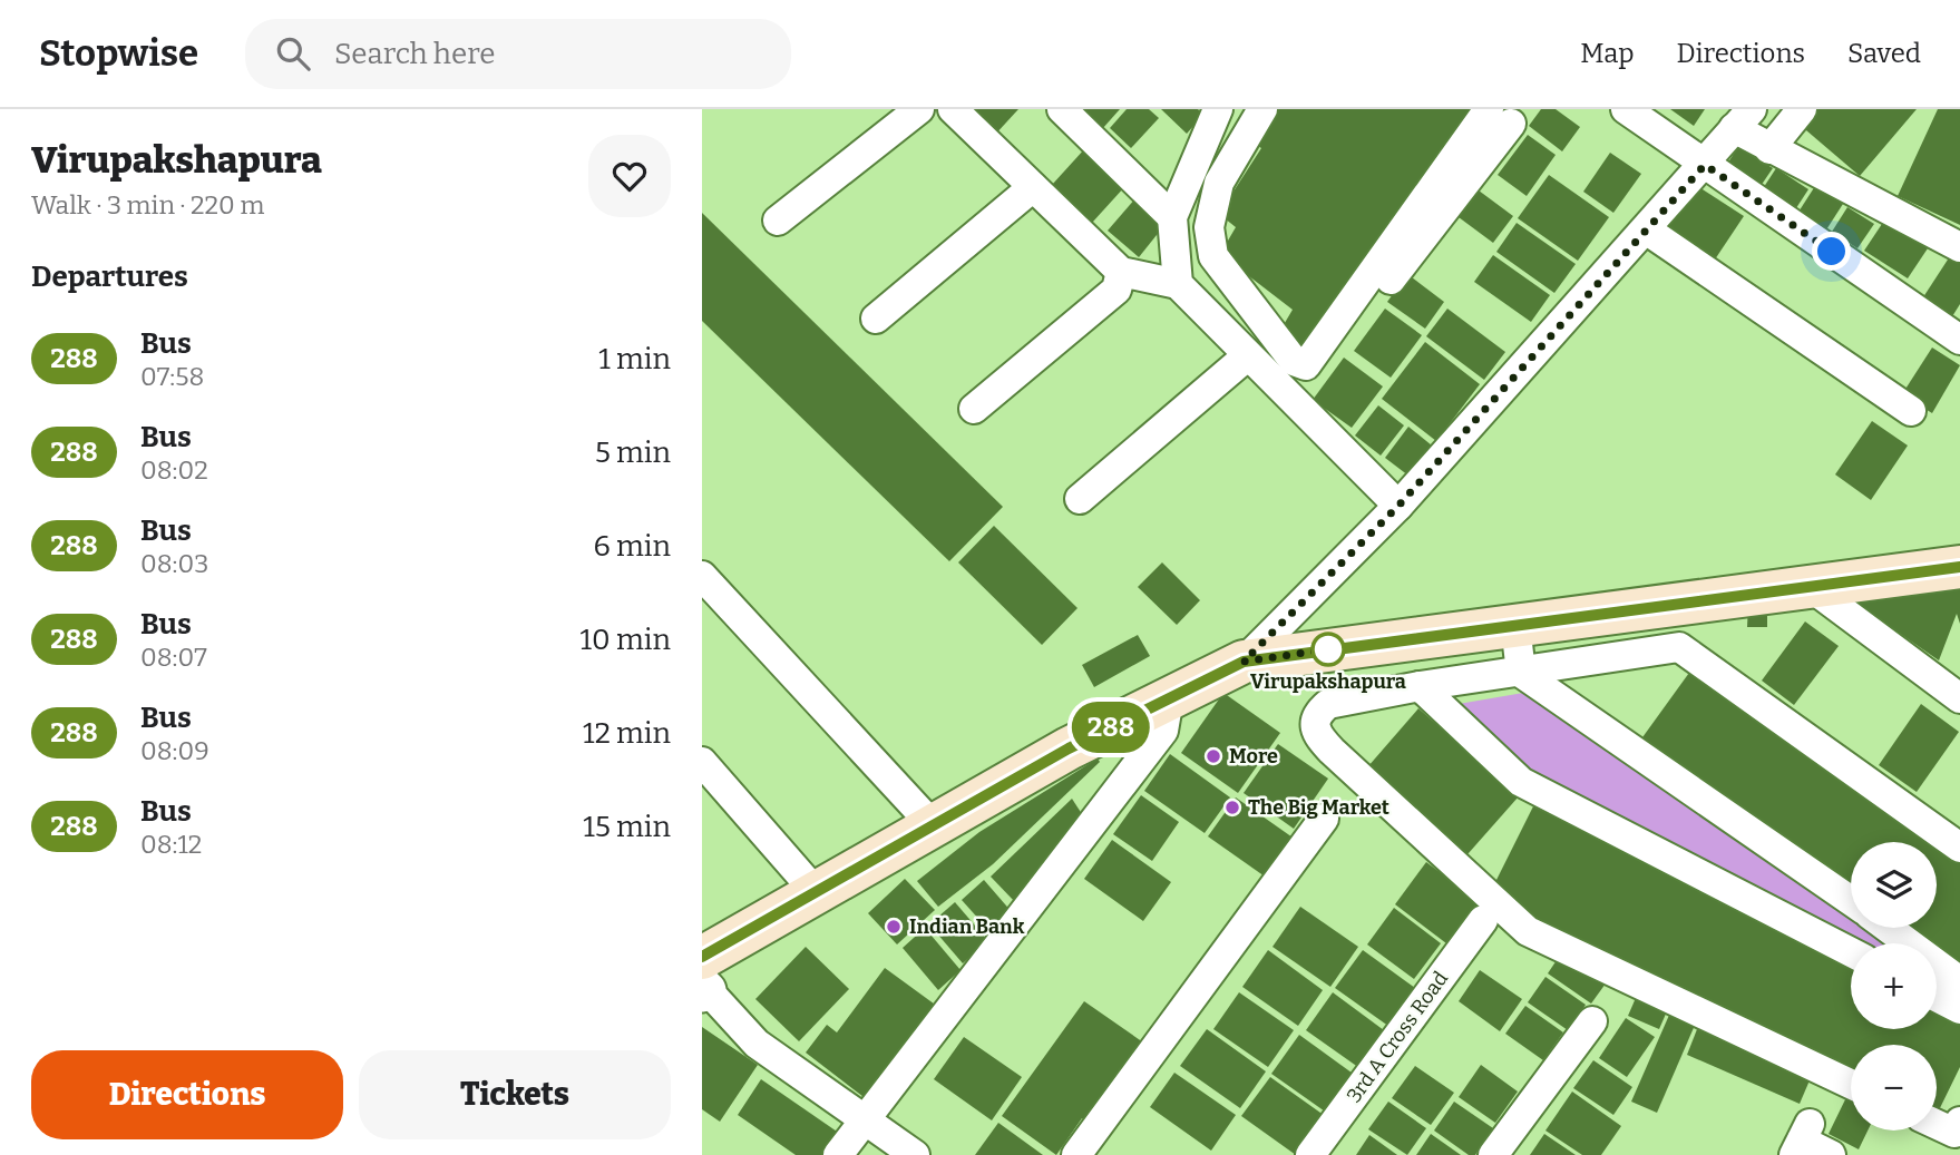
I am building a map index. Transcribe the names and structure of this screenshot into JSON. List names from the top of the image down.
{
  "streets": {
    "street": ["3rd A Cross Road"]
  },
  "places": [
    "Virupakshapura",
    "More",
    "The Big Market",
    "Indian Bank"
  ],
  "lines": ["bus line 288"],
  "page": {
    "header": "Stopwise",
    "search": "Search here",
    "nav": ["Map", "Directions", "Saved"],
    "heading": [
      ["Virupakshapura", "Walk · 3 min · 220 m"],
      "Departures"
    ],
    "on_map": "288",
    "list": [
      {
        "mark": "288",
        "name": "Bus",
        "note": "07:58",
        "value": "1 min"
      },
      {
        "mark": "288",
        "name": "Bus",
        "note": "08:02",
        "value": "5 min"
      },
      {
        "mark": "288",
        "name": "Bus",
        "note": "08:03",
        "value": "6 min"
      },
      {
        "mark": "288",
        "name": "Bus",
        "note": "08:07",
        "value": "10 min"
      },
      {
        "mark": "288",
        "name": "Bus",
        "note": "08:09",
        "value": "12 min"
      },
      {
        "mark": "288",
        "name": "Bus",
        "note": "08:12",
        "value": "15 min"
      }
    ],
    "map_buttons": ["+", "−"],
    "buttons": ["Directions", "Tickets"]
  }
}
